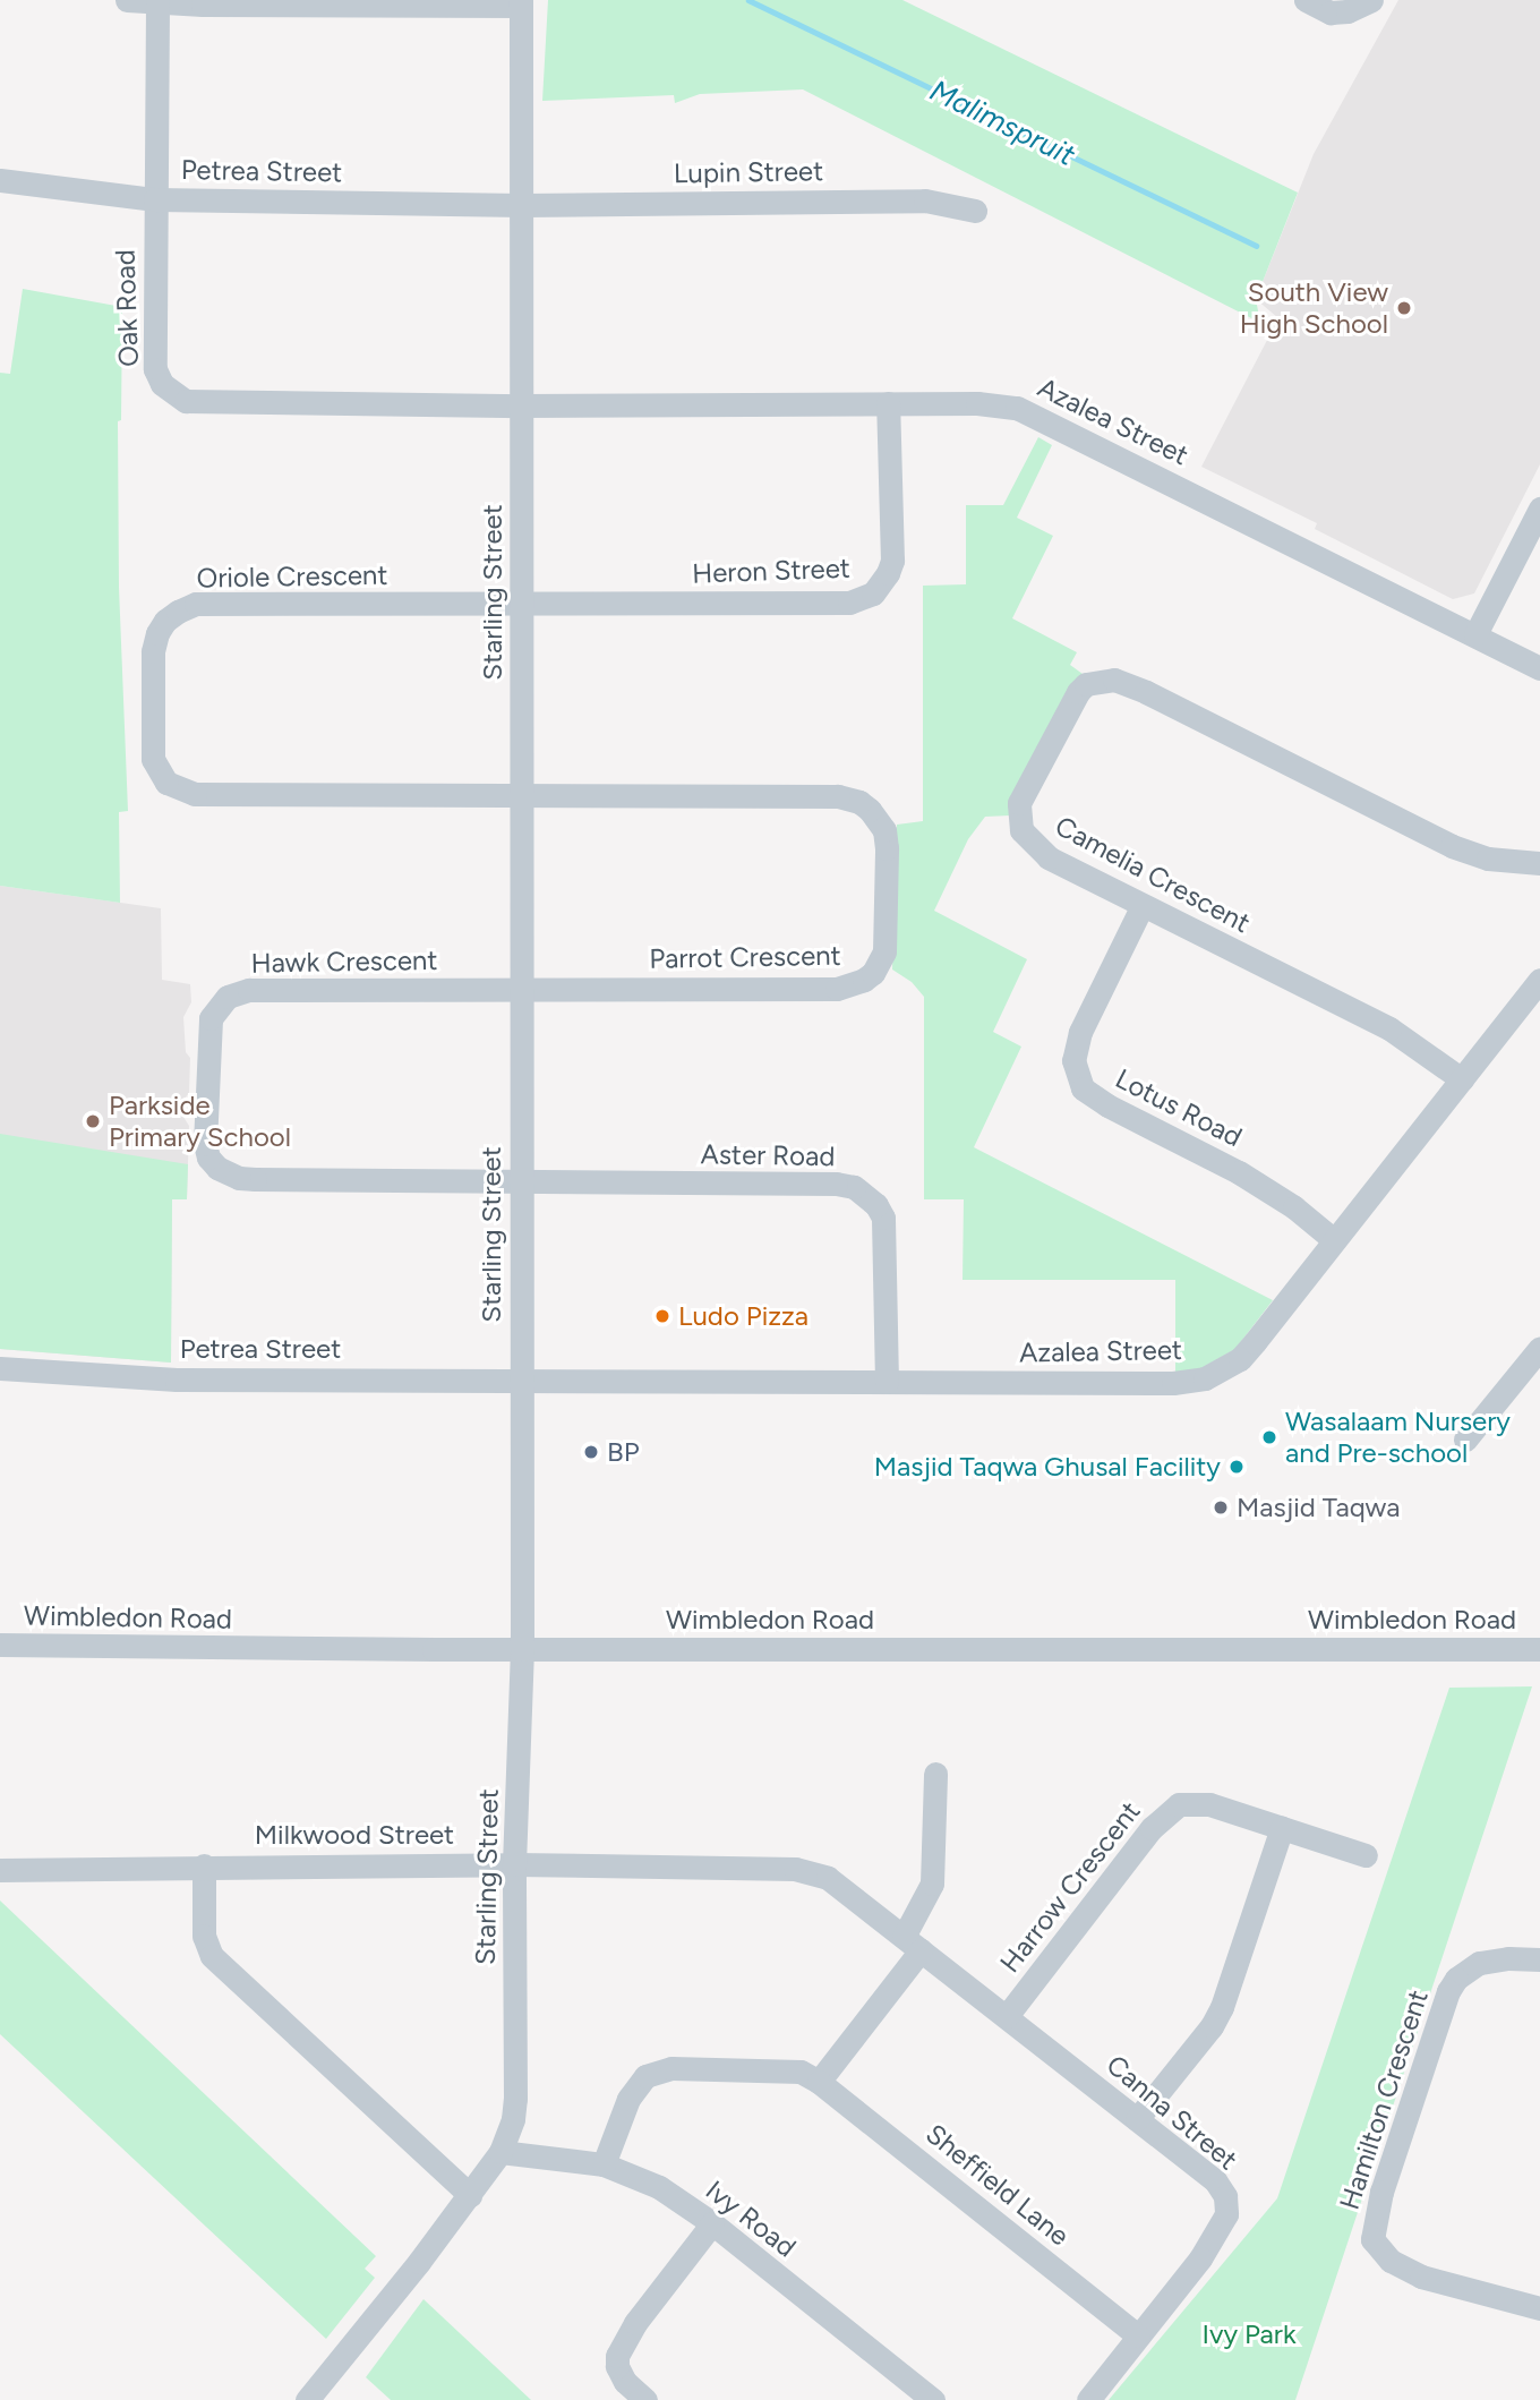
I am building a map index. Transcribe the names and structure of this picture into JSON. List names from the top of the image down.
{
  "streets": {
    "street": [
      "Petrea Street",
      "Lupin Street",
      "Oak Road",
      "Azalea Street",
      "Heron Street",
      "Oriole Crescent",
      "Starling Street",
      "Camelia Crescent",
      "Parrot Crescent",
      "Hawk Crescent",
      "Lotus Road",
      "Aster Road",
      "Wimbledon Road",
      "Milkwood Street",
      "Harrow Crescent",
      "Hamilton Crescent",
      "Canna Street",
      "Sheffield Lane",
      "Ivy Road"
    ]
  },
  "crossings": [
    ["Petrea Street", "Lupin Street"],
    ["Petrea Street", "Oak Road"],
    ["Petrea Street", "Azalea Street"],
    ["Petrea Street", "Starling Street"],
    ["Lupin Street", "Starling Street"],
    ["Oak Road", "Azalea Street"],
    ["Oak Road", "Starling Street"],
    ["Azalea Street", "Heron Street"],
    ["Azalea Street", "Starling Street"],
    ["Azalea Street", "Camelia Crescent"],
    ["Azalea Street", "Lotus Road"],
    ["Azalea Street", "Aster Road"],
    ["Heron Street", "Oriole Crescent"],
    ["Heron Street", "Starling Street"],
    ["Oriole Crescent", "Starling Street"],
    ["Oriole Crescent", "Parrot Crescent"],
    ["Starling Street", "Parrot Crescent"],
    ["Starling Street", "Hawk Crescent"],
    ["Starling Street", "Aster Road"],
    ["Starling Street", "Wimbledon Road"],
    ["Starling Street", "Milkwood Street"],
    ["Starling Street", "Ivy Road"],
    ["Camelia Crescent", "Lotus Road"],
    ["Parrot Crescent", "Hawk Crescent"],
    ["Hawk Crescent", "Aster Road"],
    ["Milkwood Street", "Canna Street"],
    ["Harrow Crescent", "Canna Street"],
    ["Canna Street", "Sheffield Lane"],
    ["Sheffield Lane", "Ivy Road"]
  ],
  "water": ["Malimspruit"],
  "parks": ["Ivy Park"],
  "places": [
    "South View High School",
    "Parkside Primary School",
    "Ludo Pizza",
    "Wasalaam Nursery and Pre-school",
    "BP",
    "Masjid Taqwa Ghusal Facility",
    "Masjid Taqwa"
  ]
}
